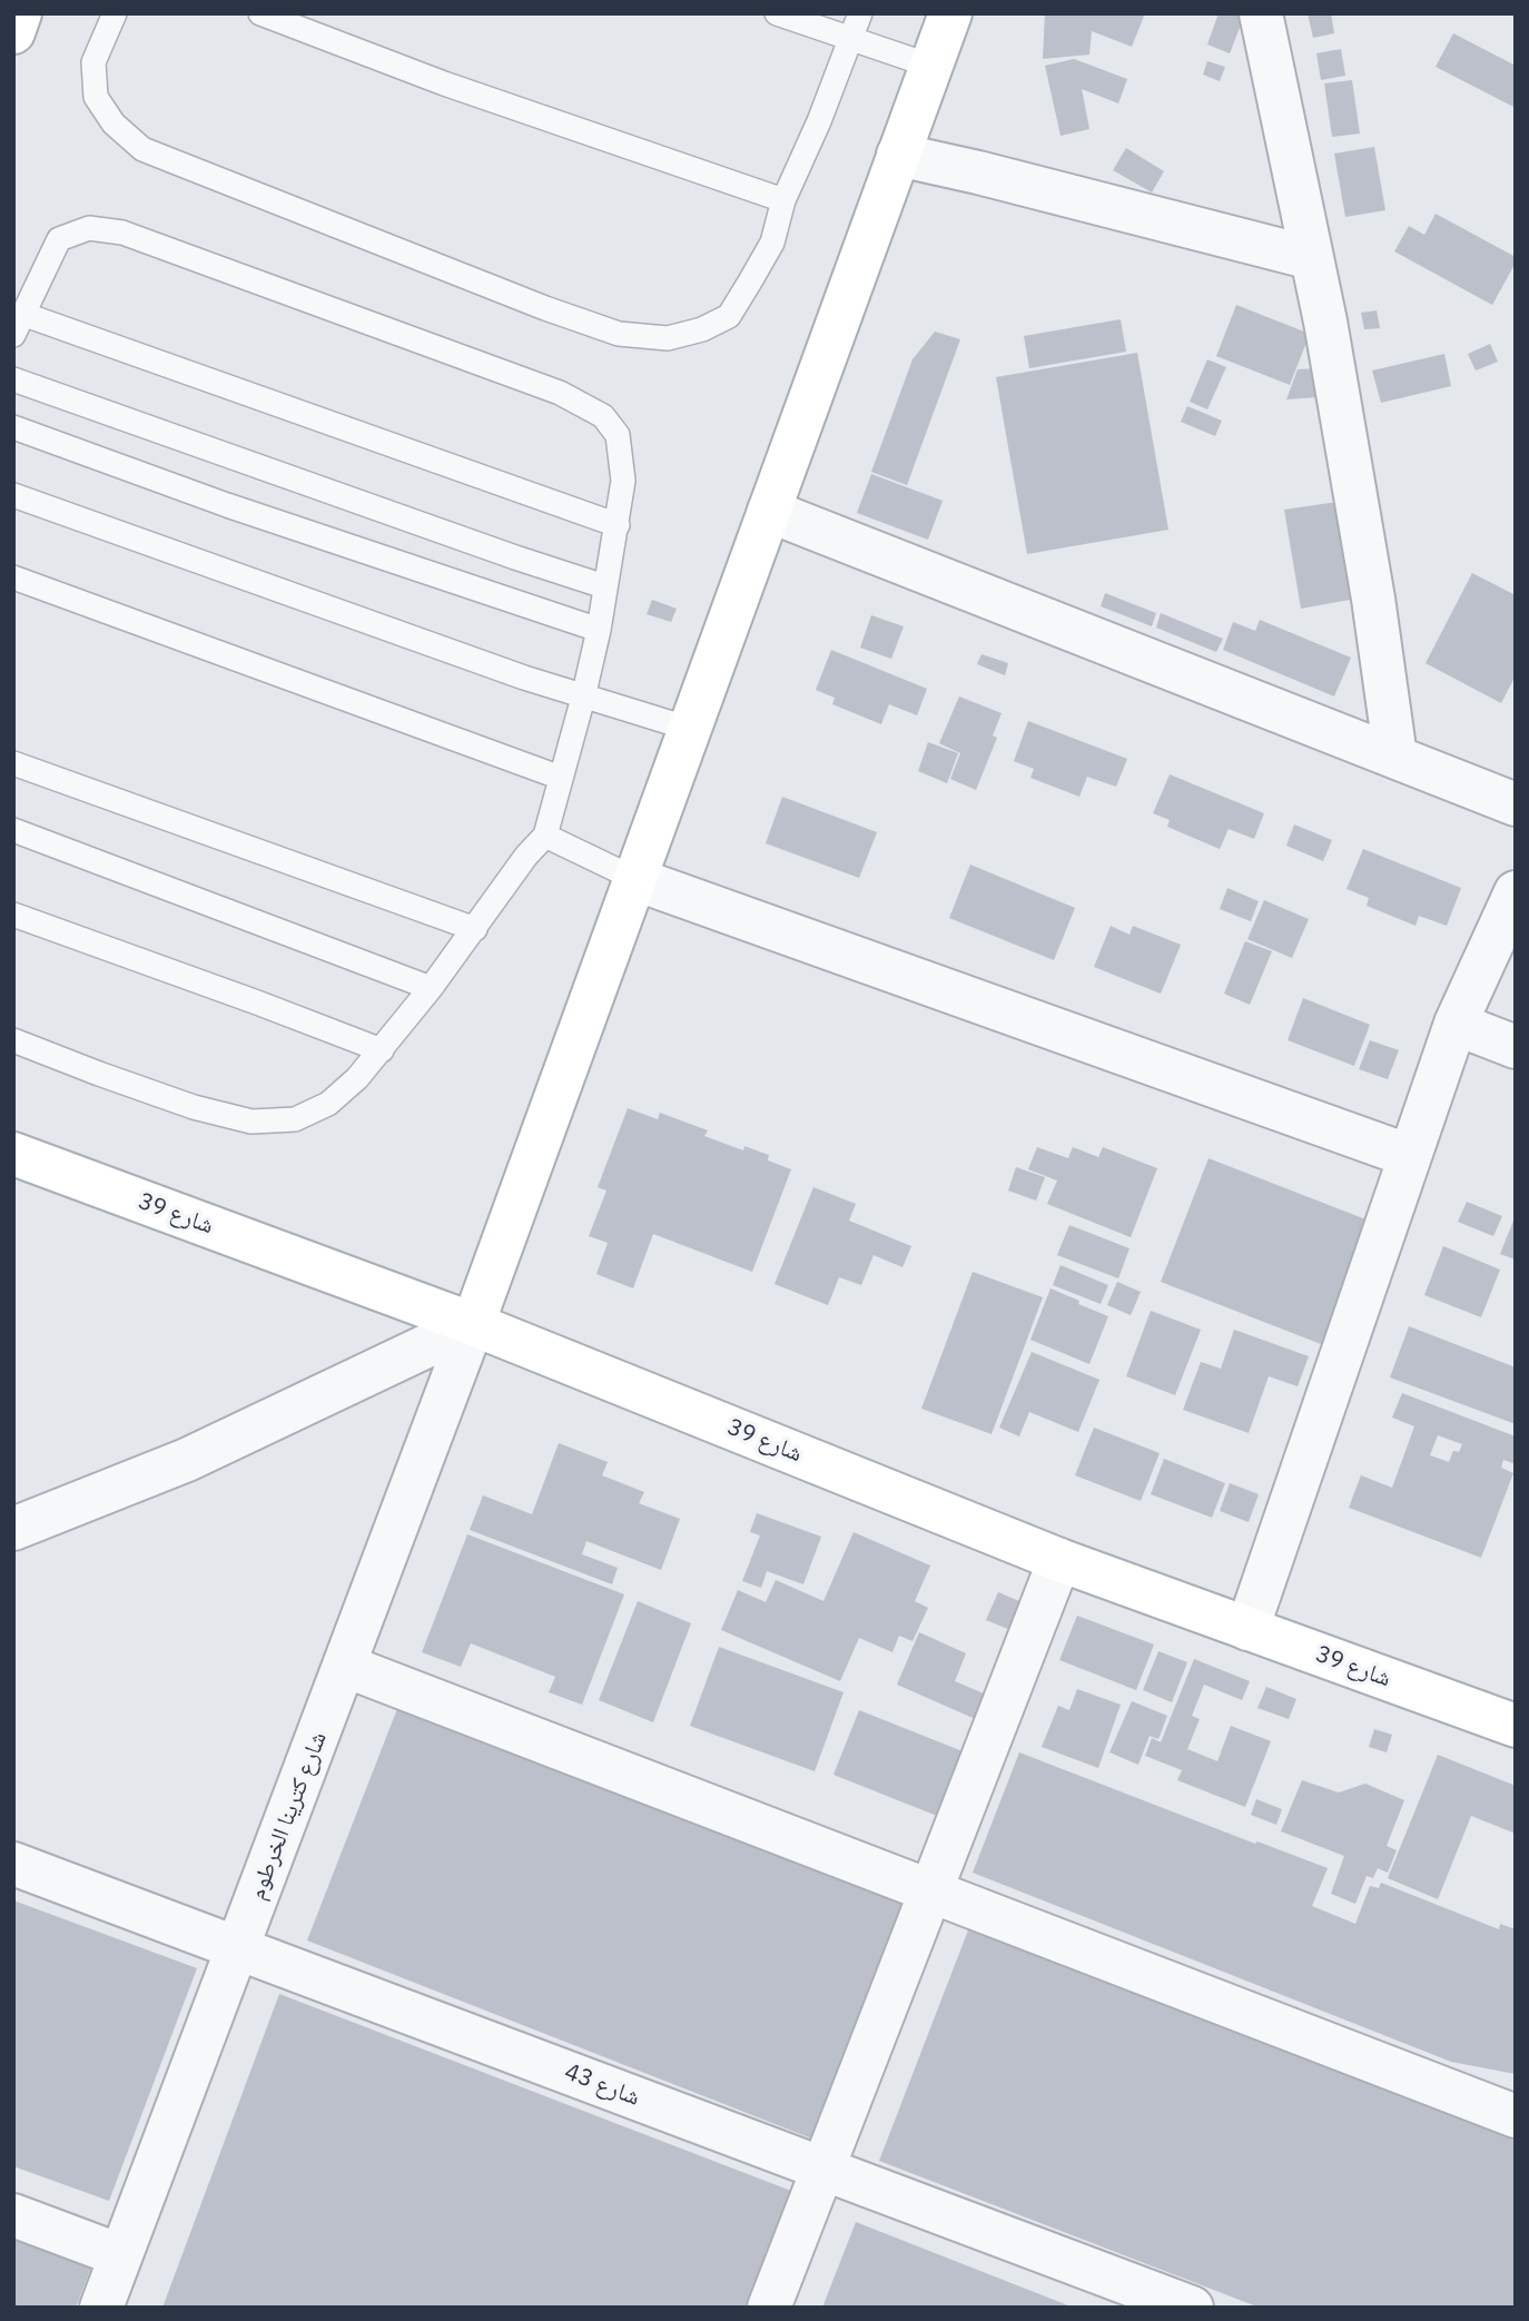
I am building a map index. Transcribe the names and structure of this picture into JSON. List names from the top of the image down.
{
  "streets": {
    "street": ["شارع 39", "شارع كترينا الخرطوم", "شارع 43"]
  },
  "crossings": [
    ["شارع 39", "شارع كترينا الخرطوم"],
    ["شارع كترينا الخرطوم", "شارع 43"]
  ]
}
